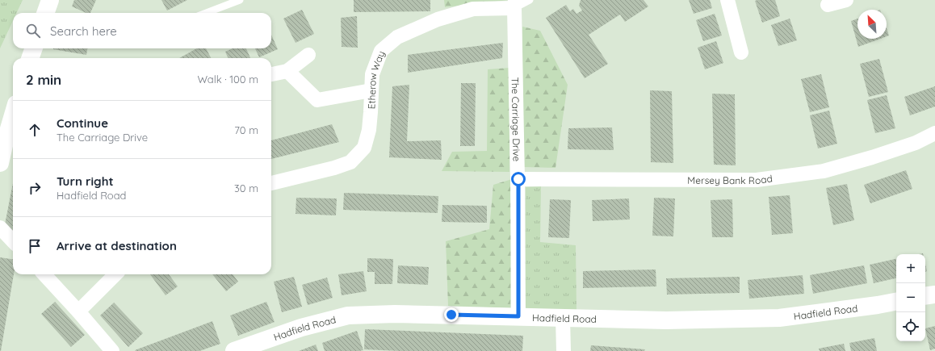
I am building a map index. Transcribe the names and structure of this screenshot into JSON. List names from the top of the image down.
{
  "streets": {
    "street": [
      "Etherow Way",
      "The Carriage Drive",
      "Mersey Bank Road",
      "Hadfield Road"
    ]
  },
  "crossings": [
    ["Etherow Way", "The Carriage Drive"],
    ["The Carriage Drive", "Mersey Bank Road"],
    ["The Carriage Drive", "Hadfield Road"]
  ],
  "north": "top left",
  "page": {
    "search": "Search here",
    "heading": ["2 min", "Walk · 100 m"],
    "list": [
      ["Continue", "The Carriage Drive", "70 m"],
      ["Turn right", "Hadfield Road", "30 m"],
      "Arrive at destination"
    ],
    "map_buttons": ["+", "−"]
  }
}
